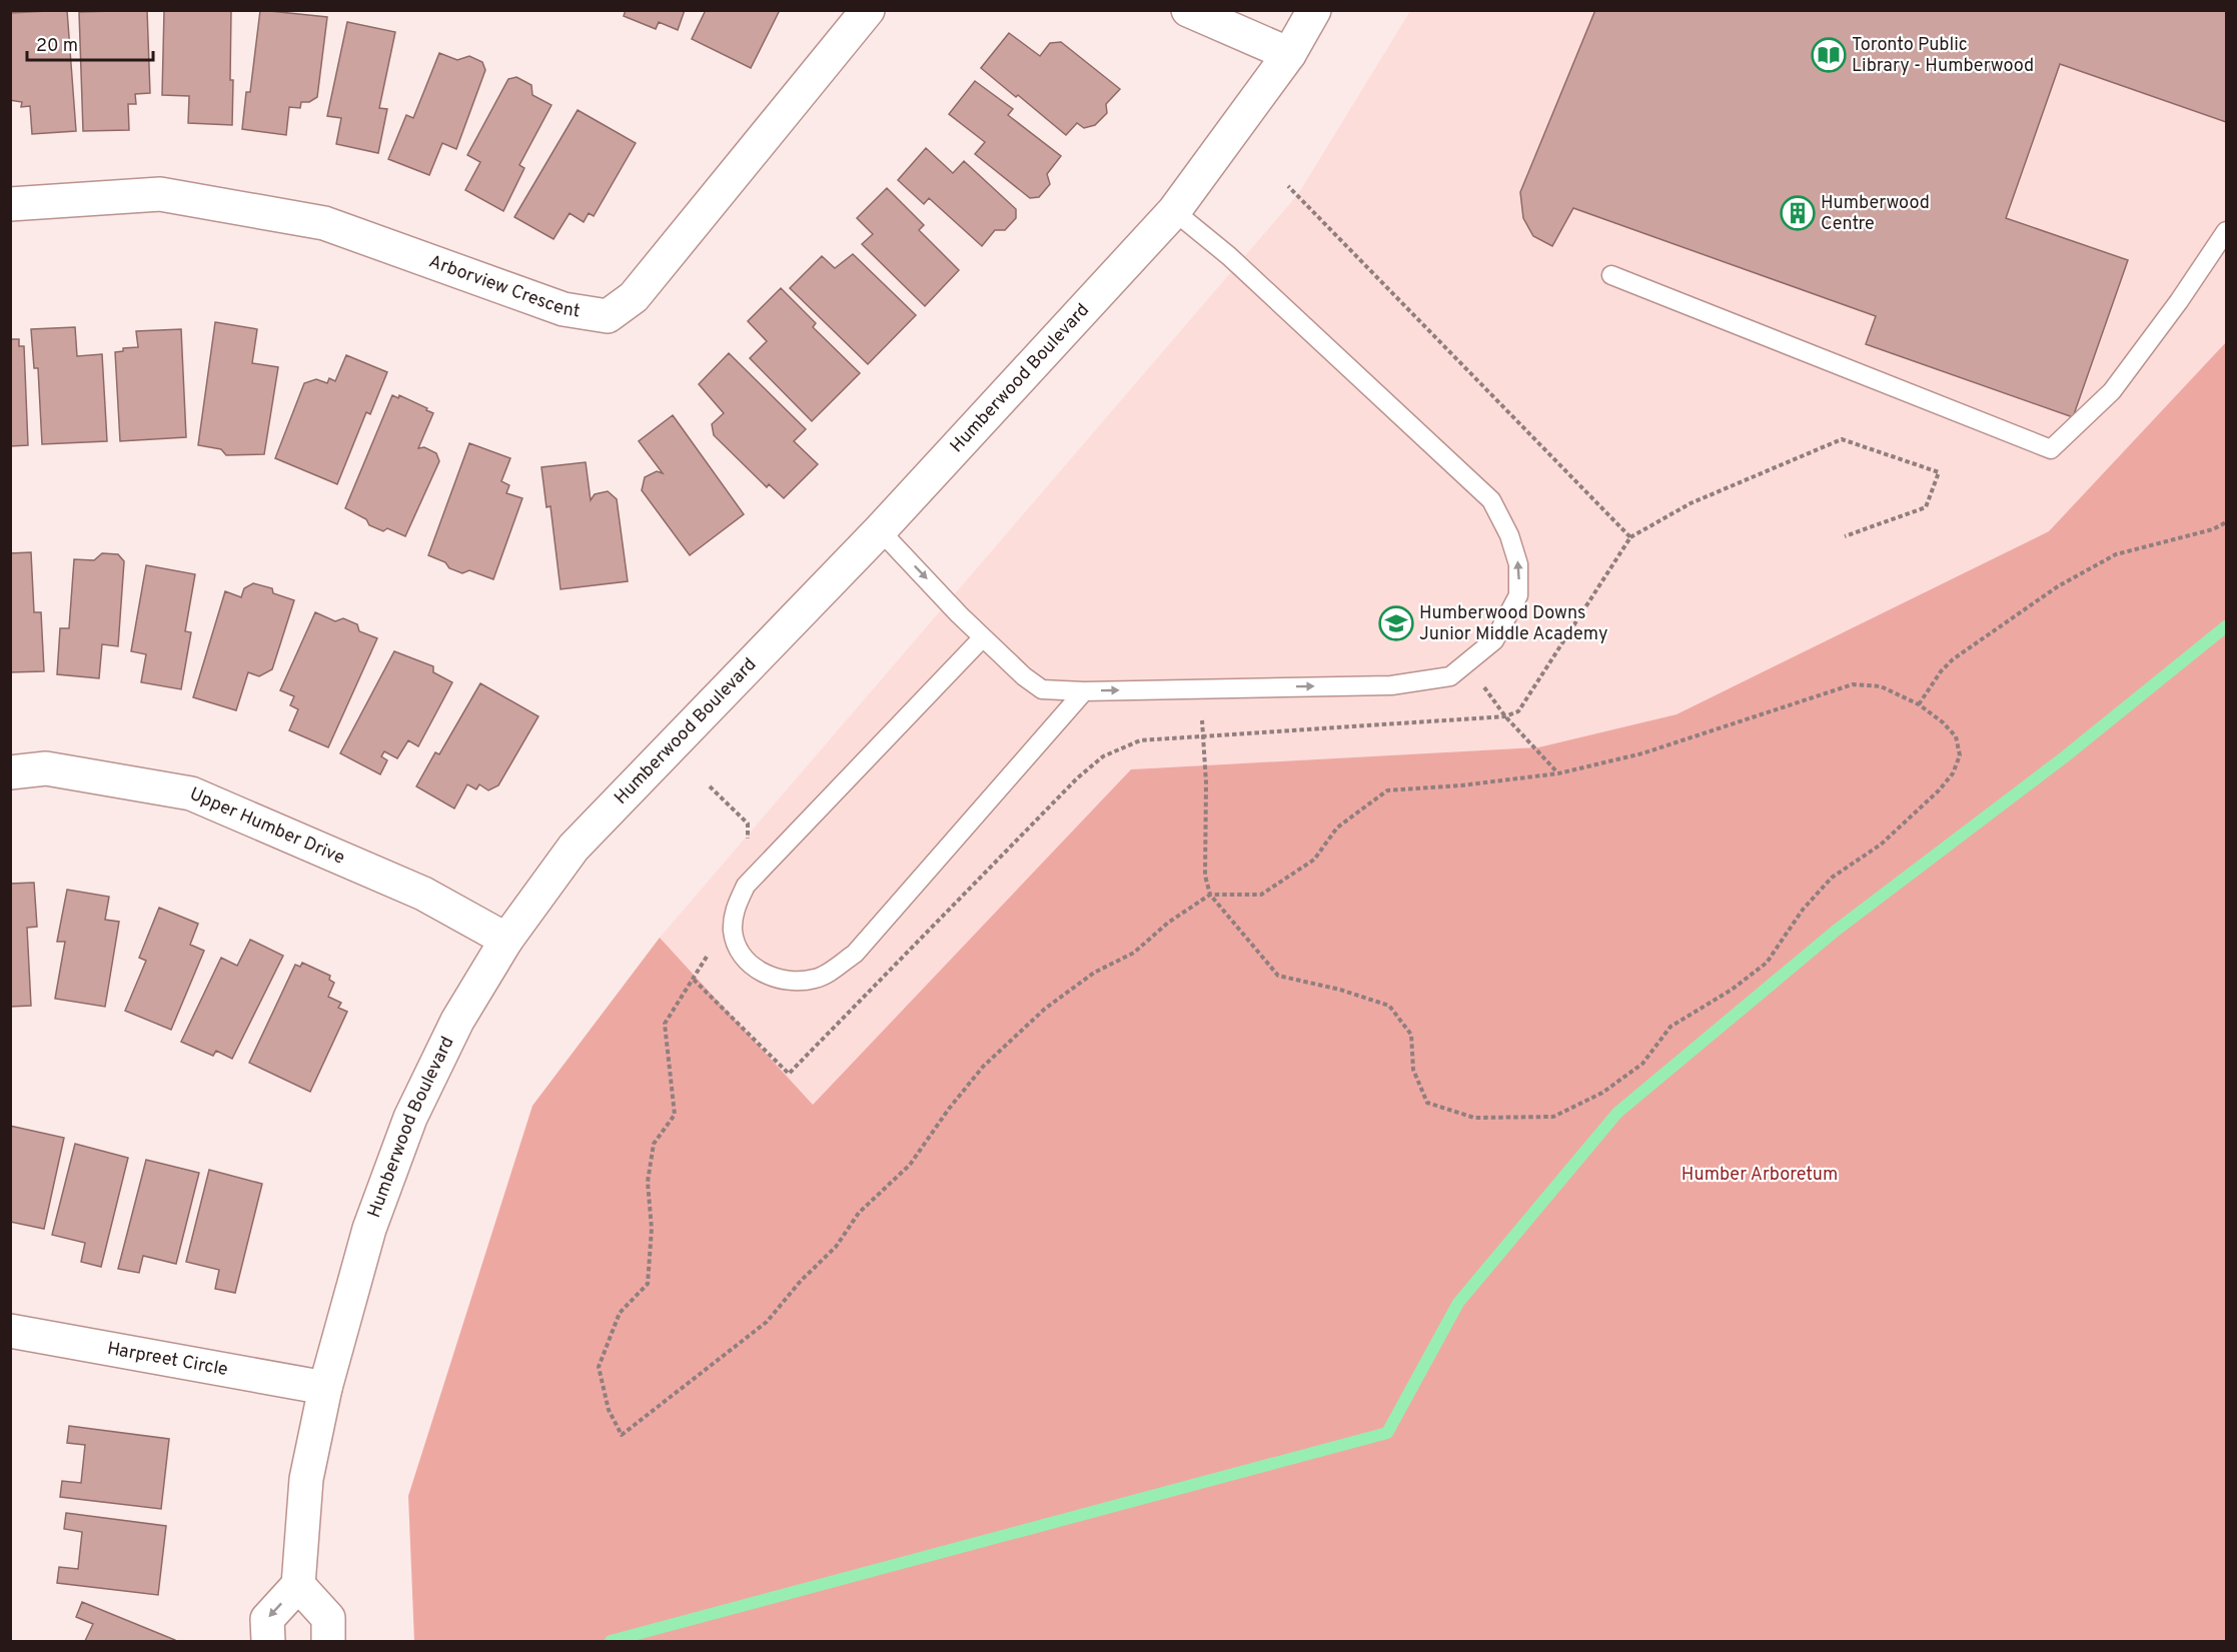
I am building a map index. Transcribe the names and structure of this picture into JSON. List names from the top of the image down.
{
  "streets": {
    "street": [
      "Arborview Crescent",
      "Humberwood Boulevard",
      "Upper Humber Drive",
      "Harpreet Circle"
    ]
  },
  "crossings": [
    ["Humberwood Boulevard", "Upper Humber Drive"],
    ["Humberwood Boulevard", "Harpreet Circle"]
  ],
  "parks": ["Humber Arboretum"],
  "places": {
    "library": ["Toronto Public Library - Humberwood"],
    "building": ["Humberwood Centre"],
    "school or university": ["Humberwood Downs Junior Middle Academy"]
  },
  "scale_bar": "20 m"
}
